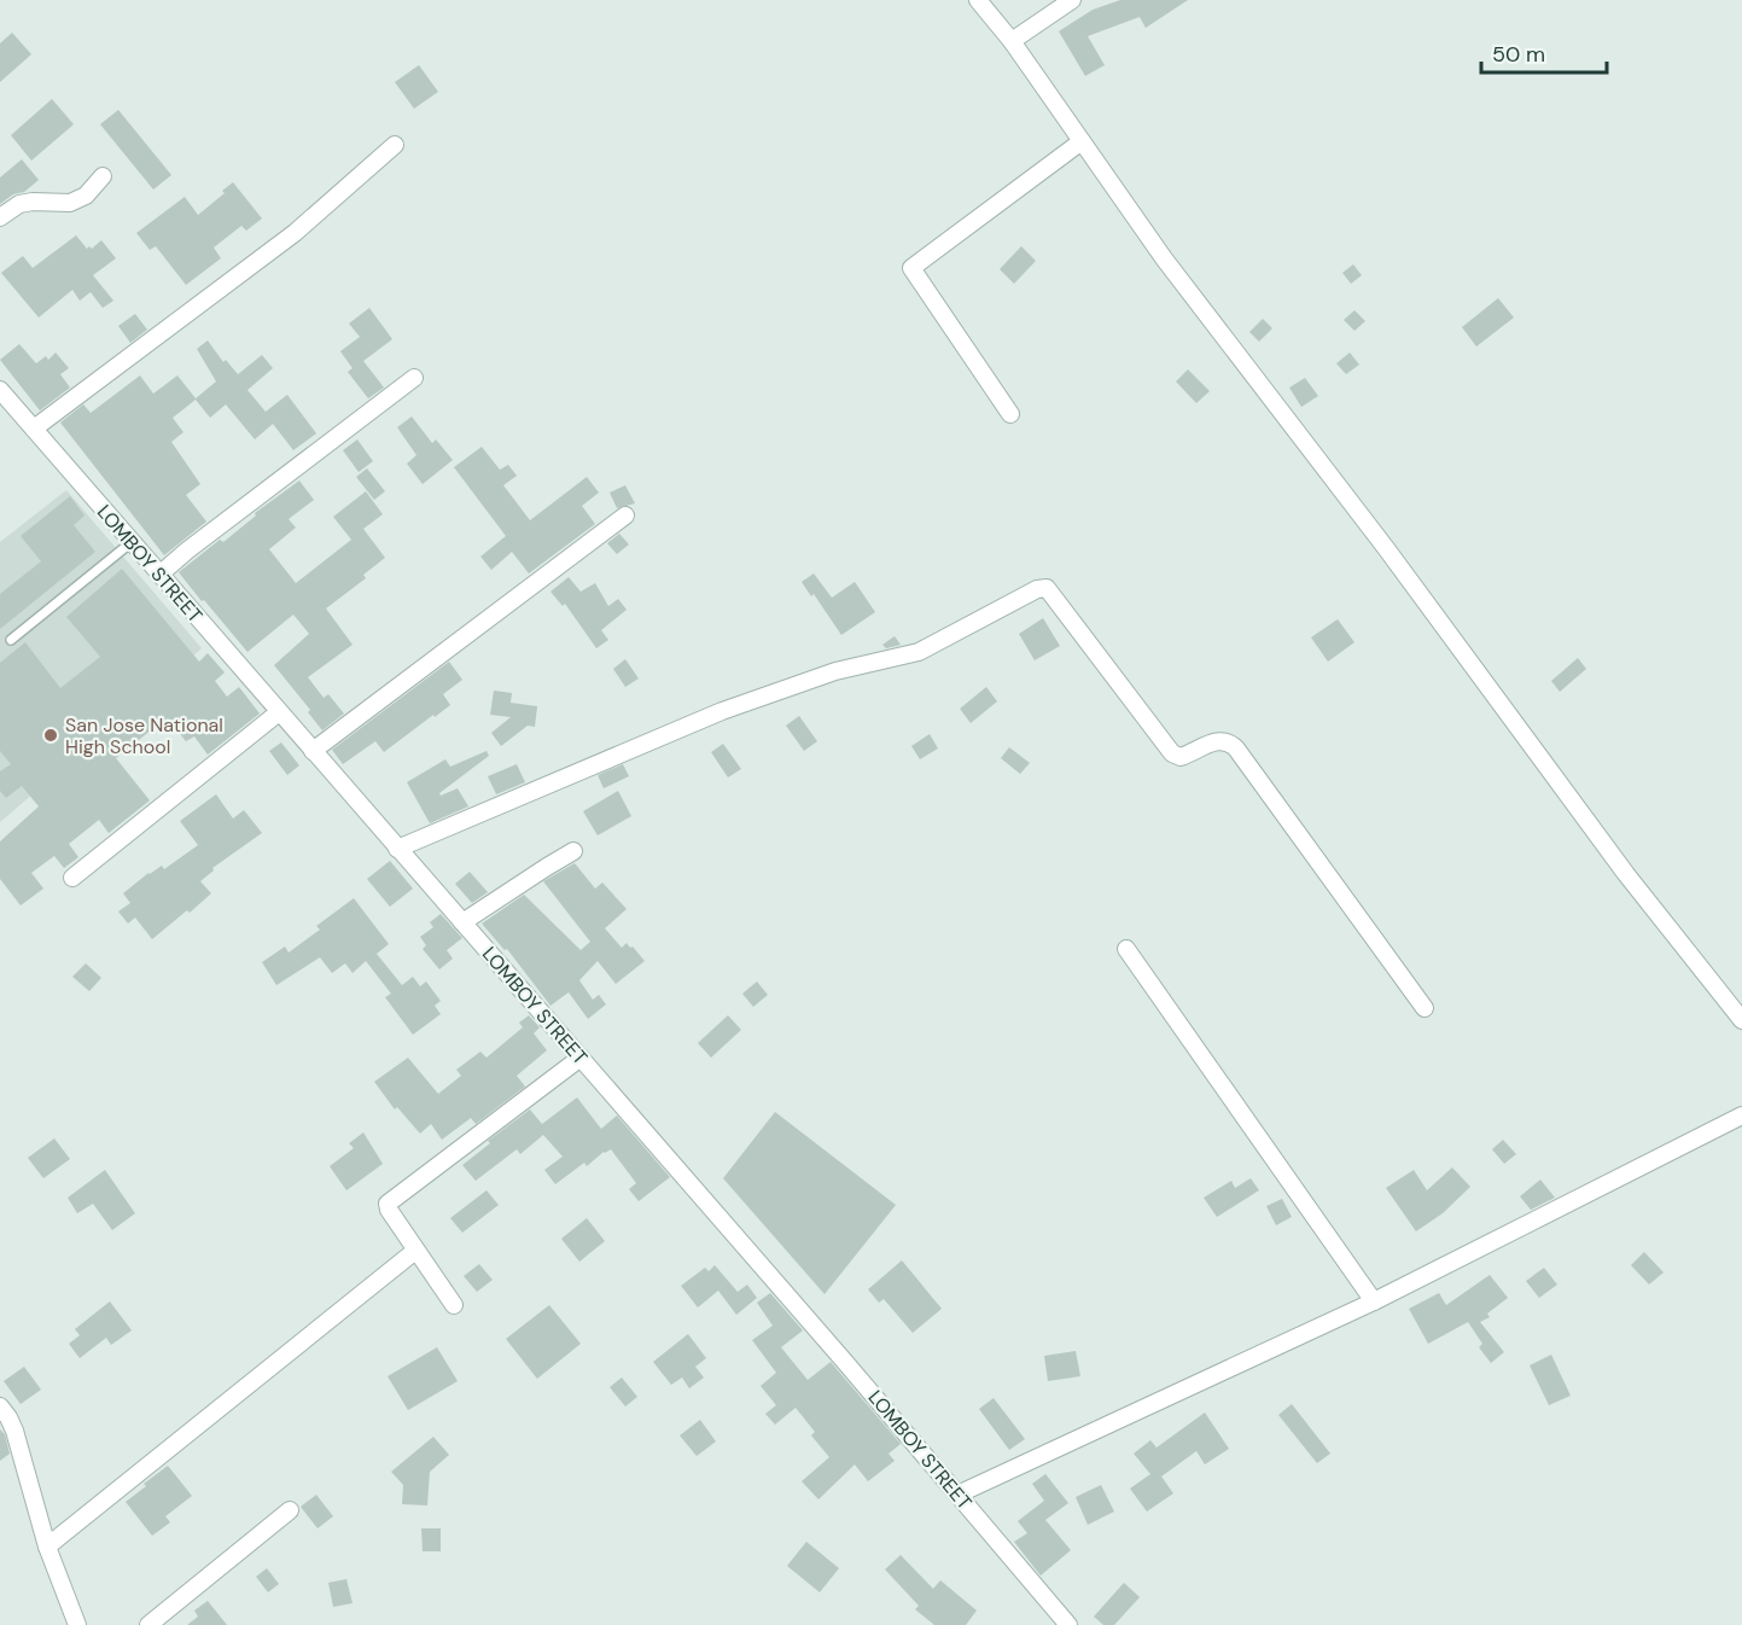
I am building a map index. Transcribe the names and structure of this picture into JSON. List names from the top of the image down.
{
  "streets": {
    "street": ["LOMBOY STREET"]
  },
  "places": ["San Jose National High School"],
  "scale_bar": "50 m"
}
